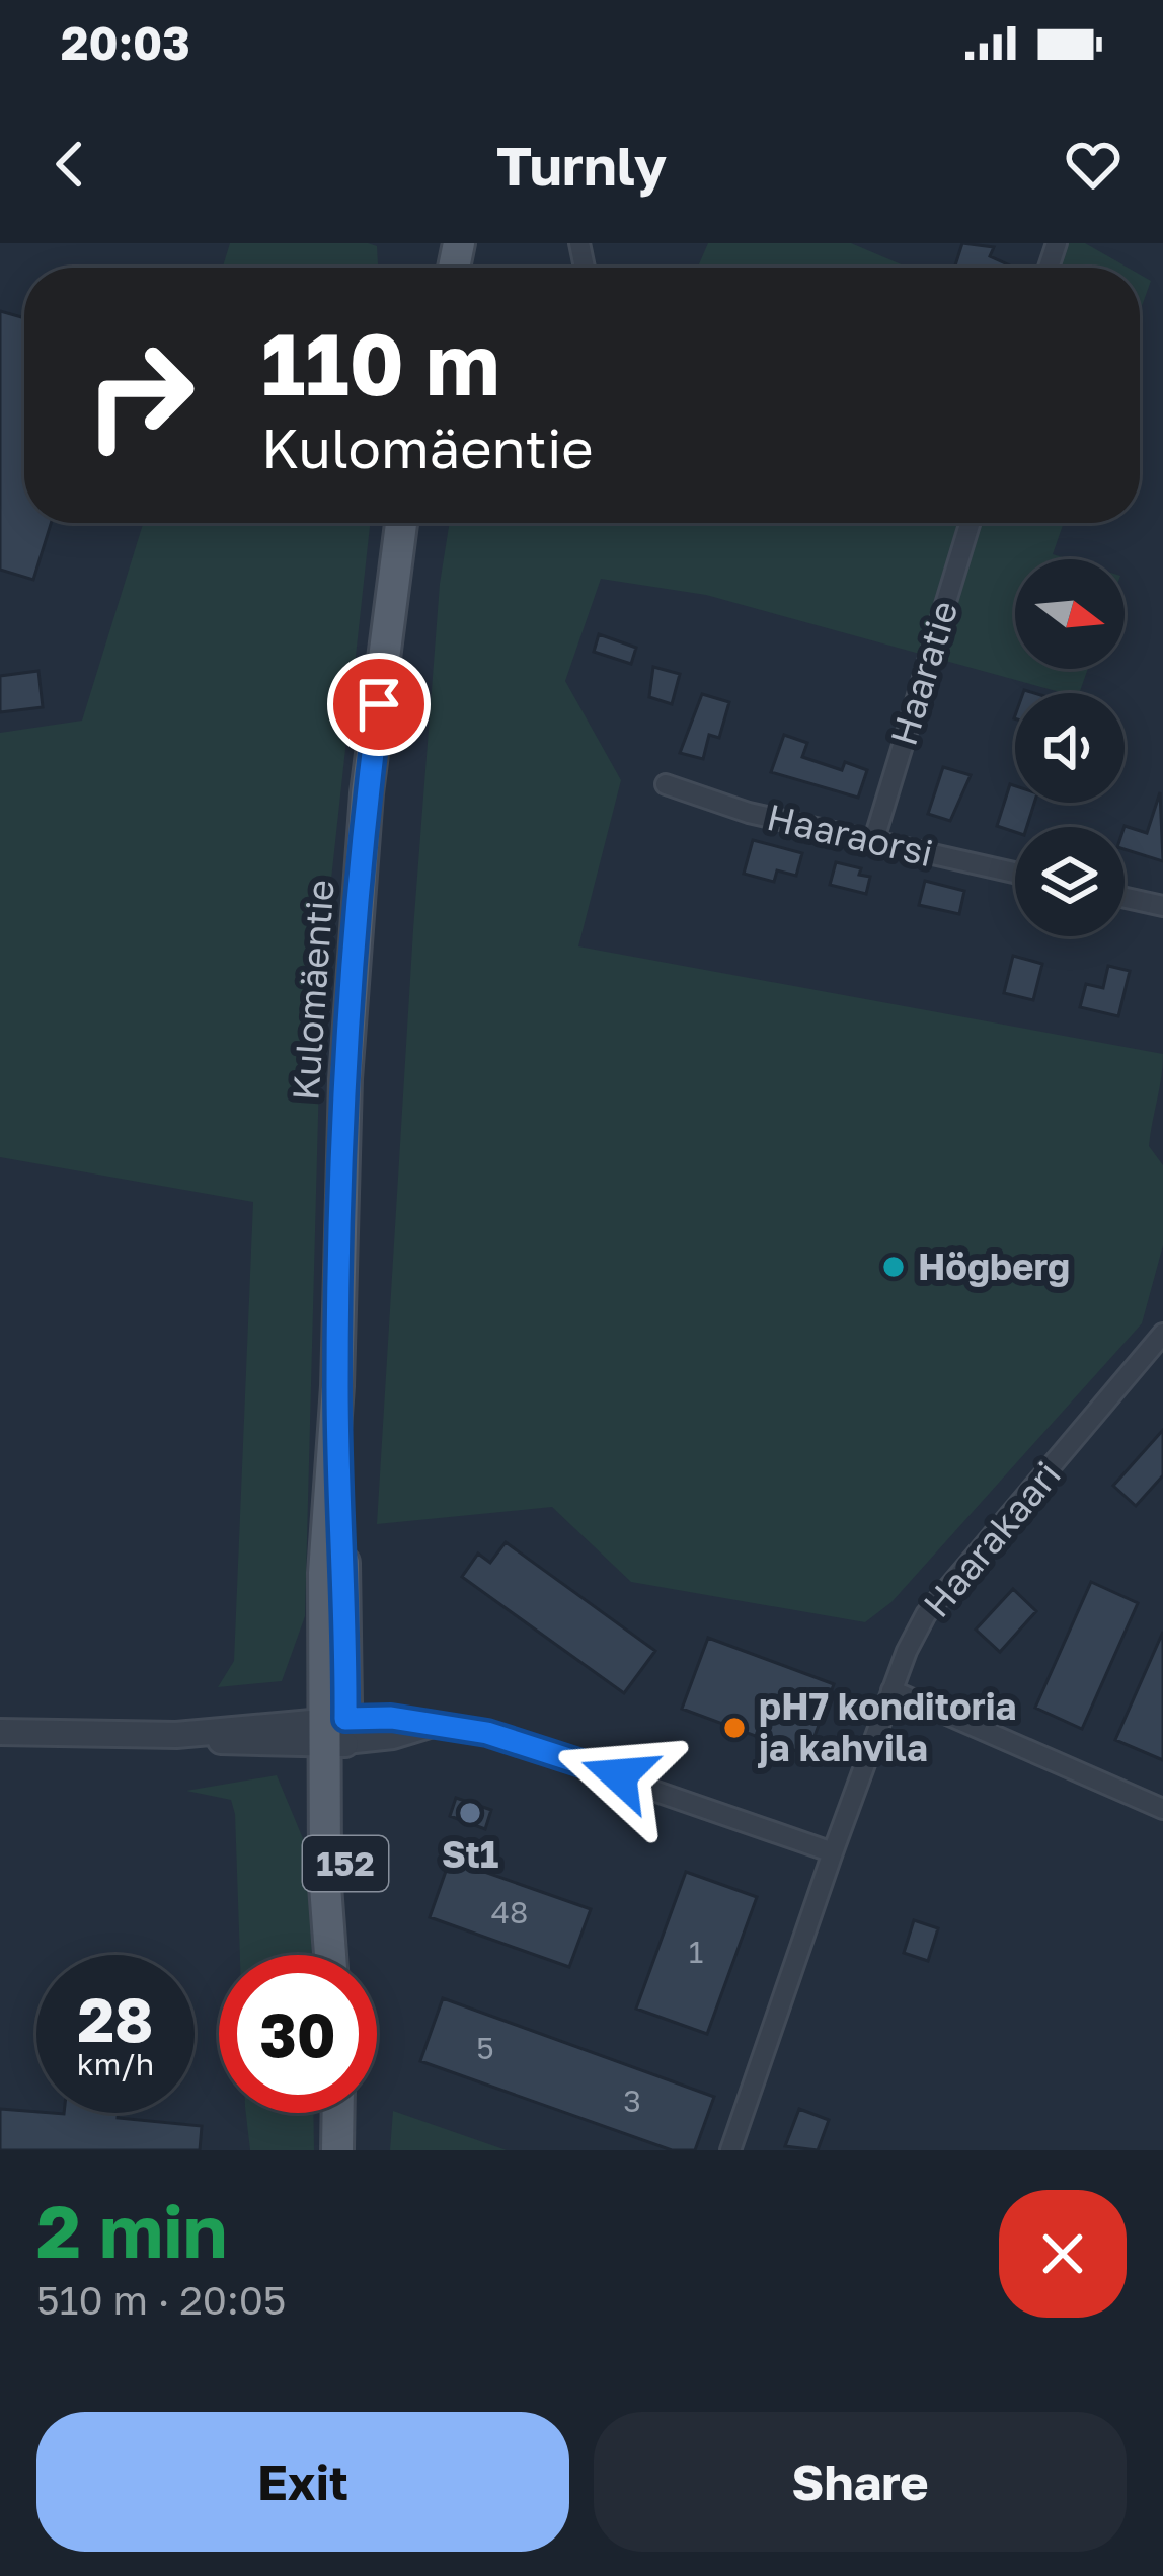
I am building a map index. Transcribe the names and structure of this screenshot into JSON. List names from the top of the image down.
{
  "streets": {
    "main road": ["Kulomäentie", "152"],
    "street": ["Haaratie", "Haaraorsi", "Haarakaari"]
  },
  "crossings": [
    ["Haaratie", "Haaraorsi"]
  ],
  "places": ["Högberg", "pH7 konditoria ja kahvila", "St1"],
  "house_numbers": [
    "48",
    "1",
    "5",
    "3"
  ],
  "north": "right",
  "page": {
    "status": "20:03",
    "header": "Turnly",
    "turn": ["110 m", "Kulomäentie"],
    "speed": "28 km/h",
    "limit": "30",
    "heading": ["2 min", "510 m · 20:05"],
    "buttons": ["Exit", "Share"]
  }
}
